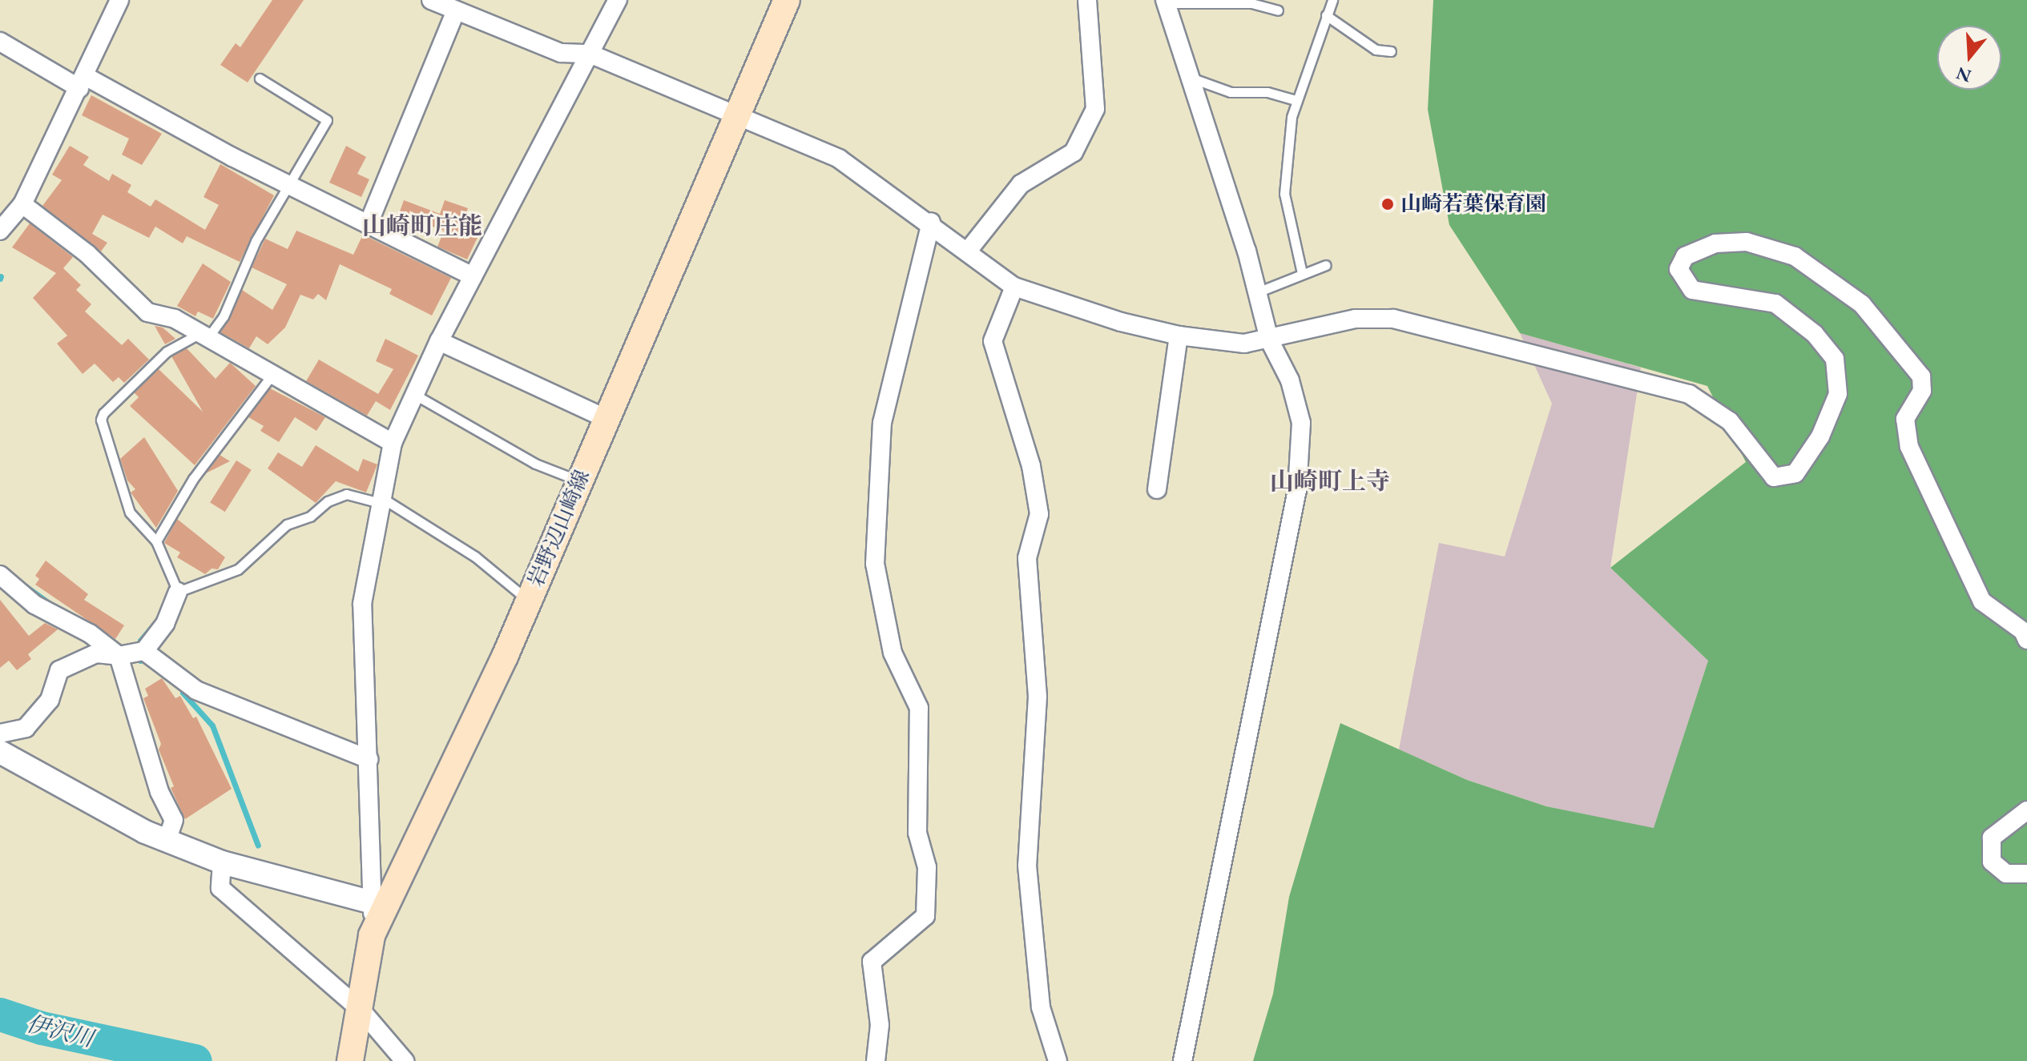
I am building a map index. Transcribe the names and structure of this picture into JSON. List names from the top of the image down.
{
  "streets": {
    "main road": ["岩野辺山崎線"]
  },
  "districts": ["山崎町庄能", "山崎町上寺"],
  "water": ["伊沢川"],
  "places": ["山崎若葉保育園"],
  "north": "bottom"
}
